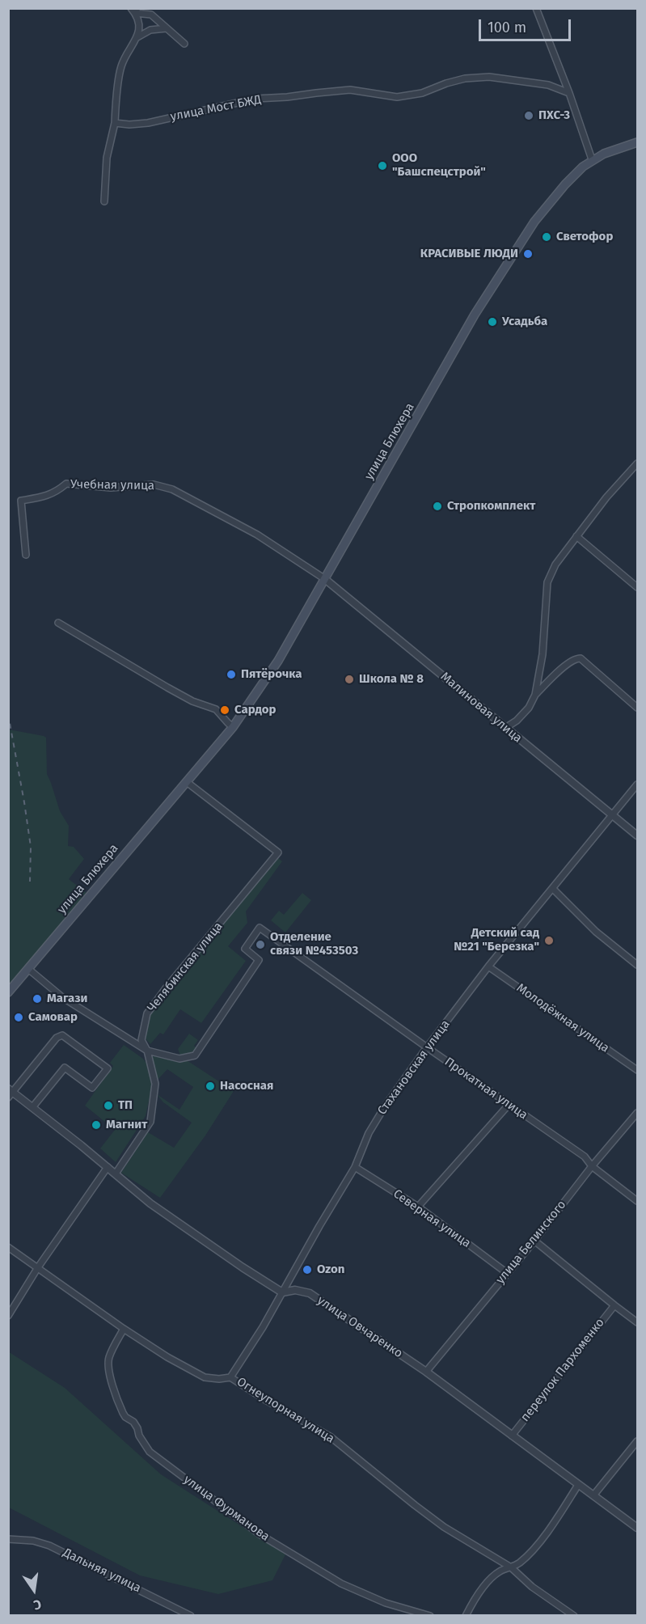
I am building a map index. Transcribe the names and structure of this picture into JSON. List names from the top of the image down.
{
  "streets": {
    "main road": ["улица Блюхера"],
    "street": [
      "улица Мост БЖД",
      "Учебная улица",
      "Малиновая улица",
      "Челябинская улица",
      "Молодёжная улица",
      "Стахановская улица",
      "Прокатная улица",
      "Северная улица",
      "улица Белинского",
      "улица Овчаренко",
      "переулок Пархоменко",
      "Огнеупорная улица",
      "улица Фурманова",
      "Дальняя улица"
    ]
  },
  "crossings": [
    ["улица Блюхера", "Учебная улица"],
    ["улица Блюхера", "Малиновая улица"],
    ["улица Блюхера", "Челябинская улица"],
    ["Учебная улица", "Малиновая улица"],
    ["Малиновая улица", "Стахановская улица"],
    ["Челябинская улица", "Прокатная улица"],
    ["Молодёжная улица", "Стахановская улица"],
    ["Стахановская улица", "Прокатная улица"],
    ["Стахановская улица", "Северная улица"],
    ["Стахановская улица", "улица Овчаренко"],
    ["Стахановская улица", "Огнеупорная улица"],
    ["Прокатная улица", "улица Белинского"],
    ["Северная улица", "улица Белинского"],
    ["улица Белинского", "улица Овчаренко"],
    ["улица Овчаренко", "переулок Пархоменко"],
    ["Огнеупорная улица", "улица Фурманова"]
  ],
  "places": [
    "ПХС-3",
    "ООО \"Башспецстрой\"",
    "Светофор",
    "КРАСИВЫЕ ЛЮДИ",
    "Усадьба",
    "Стропкомплект",
    "Пятёрочка",
    "Школа № 8",
    "Сардор",
    "Детский сад №21 \"Березка\"",
    "Отделение связи №453503",
    "Магази",
    "Самовар",
    "Насосная",
    "ТП",
    "Магнит",
    "Ozon"
  ],
  "scale_bar": "100 m",
  "north": "bottom"
}
